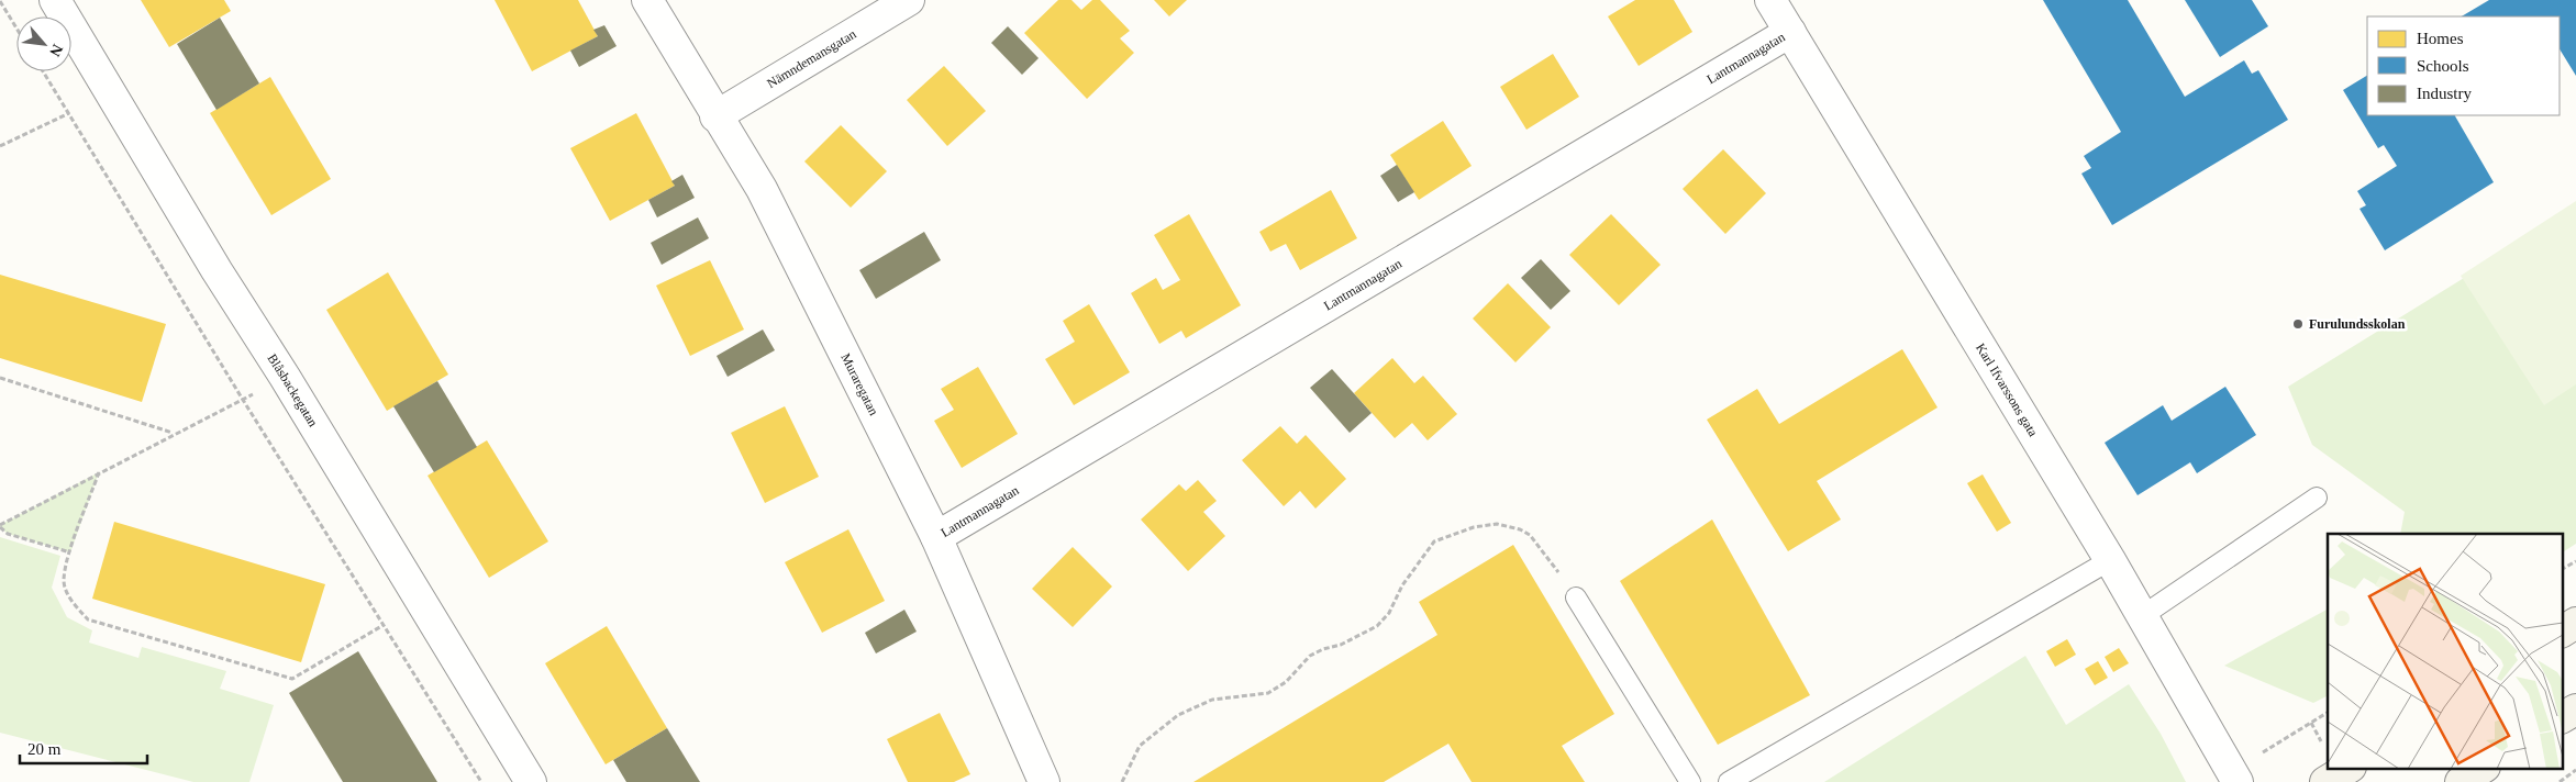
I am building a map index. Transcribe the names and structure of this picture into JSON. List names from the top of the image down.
{
  "streets": {
    "street": [
      "Nämndemansgatan",
      "Lantmannagatan",
      "Muraregatan",
      "Karl Ifvarssons gata",
      "Blåsbackegatan"
    ]
  },
  "crossings": [
    ["Nämndemansgatan", "Muraregatan"],
    ["Lantmannagatan", "Muraregatan"],
    ["Lantmannagatan", "Karl Ifvarssons gata"]
  ],
  "places": ["Furulundsskolan"],
  "legend": ["Homes", "Schools", "Industry"],
  "scale_bar": "20 m",
  "north": "bottom right"
}
